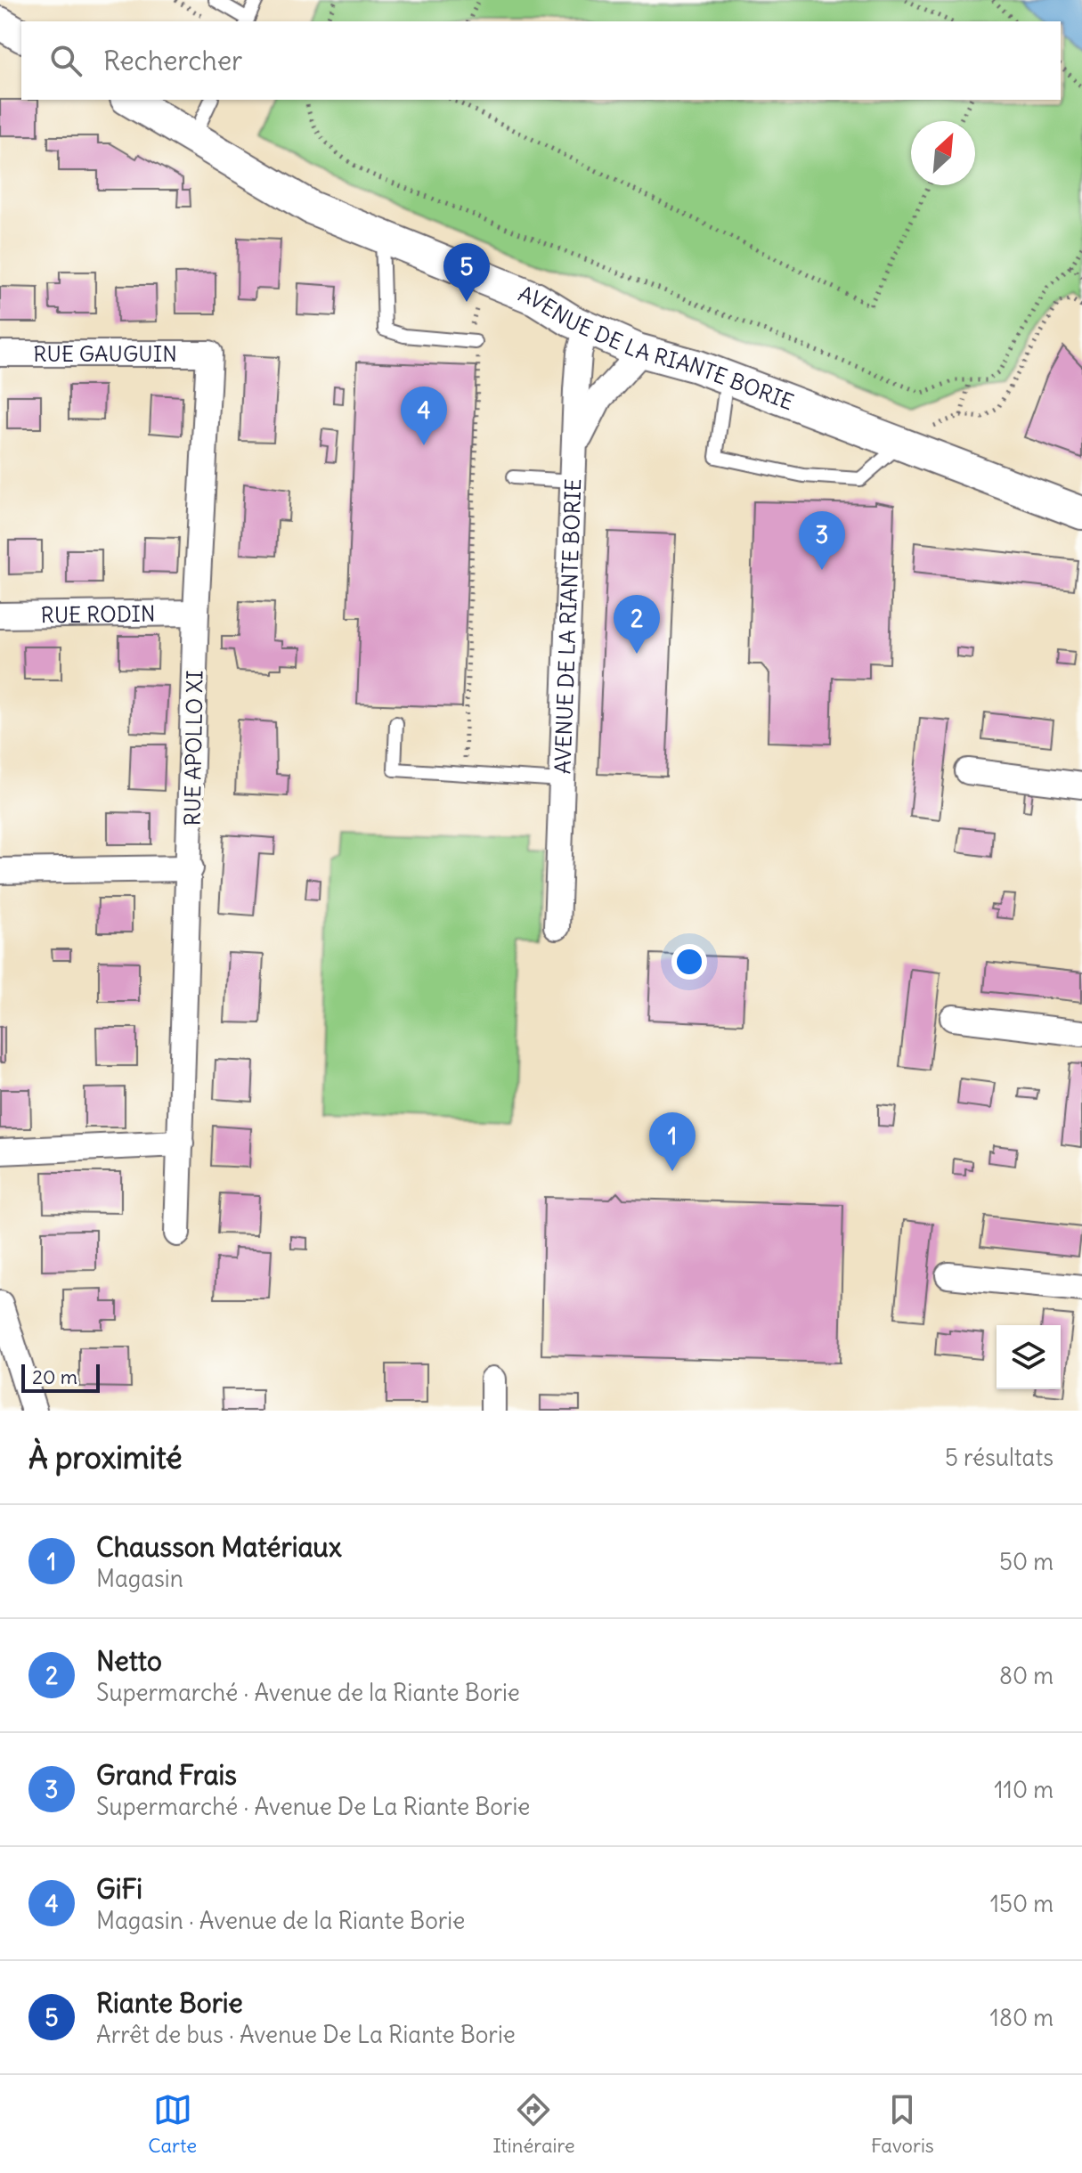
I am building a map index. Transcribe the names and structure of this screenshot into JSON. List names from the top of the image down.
{
  "streets": {
    "street": [
      "AVENUE DE LA RIANTE BORIE",
      "RUE GAUGUIN",
      "RUE RODIN",
      "RUE APOLLO XI"
    ]
  },
  "crossings": [
    ["RUE GAUGUIN", "RUE APOLLO XI"],
    ["RUE RODIN", "RUE APOLLO XI"]
  ],
  "scale_bar": "20 m",
  "north": "top right",
  "page": {
    "search": "Rechercher",
    "pins": [
      "5",
      "4",
      "3",
      "2",
      "1"
    ],
    "scale": "20 m",
    "heading": ["À proximité", "5 résultats"],
    "list": [
      {
        "mark": "1",
        "name": "Chausson Matériaux",
        "note": "Magasin",
        "value": "50 m"
      },
      {
        "mark": "2",
        "name": "Netto",
        "note": "Supermarché · Avenue de la Riante Borie",
        "value": "80 m"
      },
      {
        "mark": "3",
        "name": "Grand Frais",
        "note": "Supermarché · Avenue De La Riante Borie",
        "value": "110 m"
      },
      {
        "mark": "4",
        "name": "GiFi",
        "note": "Magasin · Avenue de la Riante Borie",
        "value": "150 m"
      },
      {
        "mark": "5",
        "name": "Riante Borie",
        "note": "Arrêt de bus · Avenue De La Riante Borie",
        "value": "180 m"
      }
    ],
    "nav": ["Carte", "Itinéraire", "Favoris"]
  }
}
